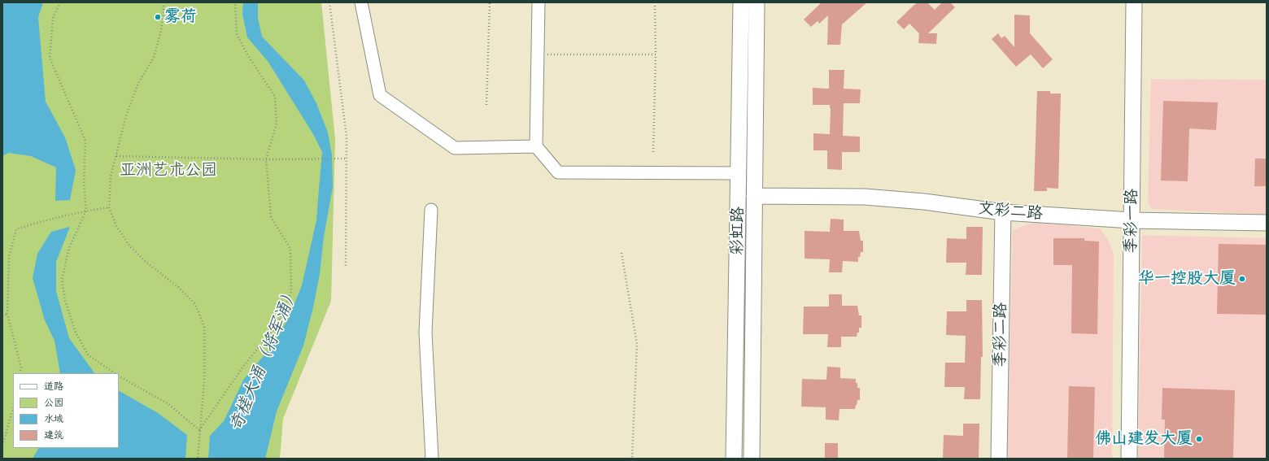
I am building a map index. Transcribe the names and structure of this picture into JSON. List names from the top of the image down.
{
  "streets": {
    "street": [
      "文彩二路",
      "季彩一路",
      "彩虹路",
      "季彩二路"
    ]
  },
  "crossings": [
    ["文彩二路", "季彩一路"],
    ["文彩二路", "彩虹路"],
    ["文彩二路", "季彩二路"]
  ],
  "water": ["奇槎大涌（将军涌）"],
  "parks": ["亚洲艺术公园"],
  "places": ["雾荷", "华一控股大厦", "佛山建发大厦"],
  "legend": [
    "道路",
    "公园",
    "水域",
    "建筑"
  ]
}
